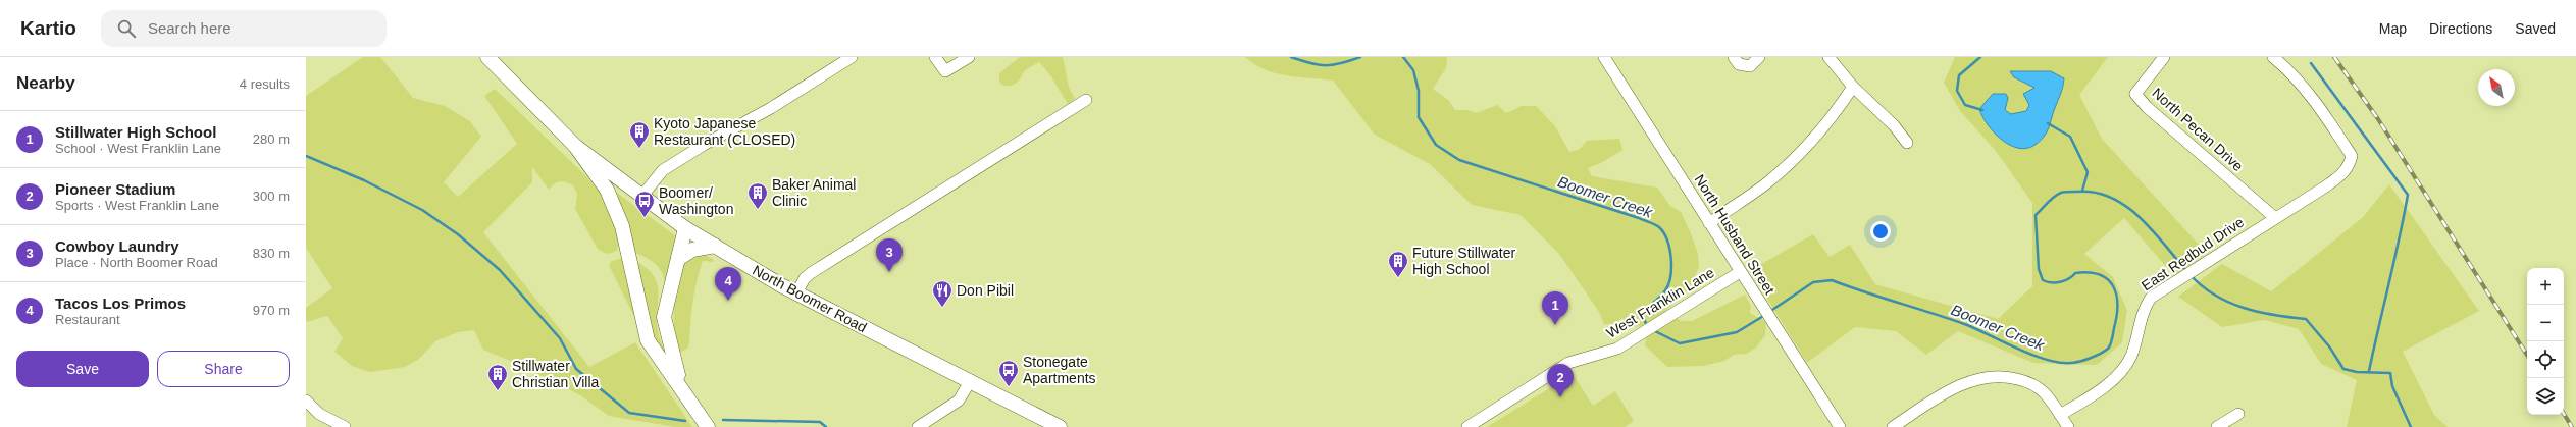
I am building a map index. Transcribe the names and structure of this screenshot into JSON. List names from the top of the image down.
{
  "streets": {
    "main road": ["North Boomer Road"],
    "street": [
      "North Pecan Drive",
      "North Husband Street",
      "East Redbud Drive",
      "West Franklin Lane"
    ]
  },
  "crossings": [
    ["North Pecan Drive", "East Redbud Drive"],
    ["North Husband Street", "West Franklin Lane"]
  ],
  "water": ["Boomer Creek"],
  "places": {
    "building": [
      "Kyoto Japanese Restaurant (CLOSED)",
      "Baker Animal Clinic",
      "Future Stillwater High School",
      "Stillwater Christian Villa"
    ],
    "bus stop": ["Boomer/ Washington", "Stonegate Apartments"],
    "restaurant": ["Don Pibil"]
  },
  "north": "top left",
  "page": {
    "header": "Kartio",
    "search": "Search here",
    "nav": ["Map", "Directions", "Saved"],
    "heading": ["Nearby", "4 results"],
    "list": [
      {
        "mark": "1",
        "name": "Stillwater High School",
        "note": "School · West Franklin Lane",
        "value": "280 m"
      },
      {
        "mark": "2",
        "name": "Pioneer Stadium",
        "note": "Sports · West Franklin Lane",
        "value": "300 m"
      },
      {
        "mark": "3",
        "name": "Cowboy Laundry",
        "note": "Place · North Boomer Road",
        "value": "830 m"
      },
      {
        "mark": "4",
        "name": "Tacos Los Primos",
        "note": "Restaurant",
        "value": "970 m"
      }
    ],
    "pins": [
      "3",
      "4",
      "1",
      "2"
    ],
    "map_buttons": ["+", "−"],
    "buttons": ["Save", "Share"]
  }
}
